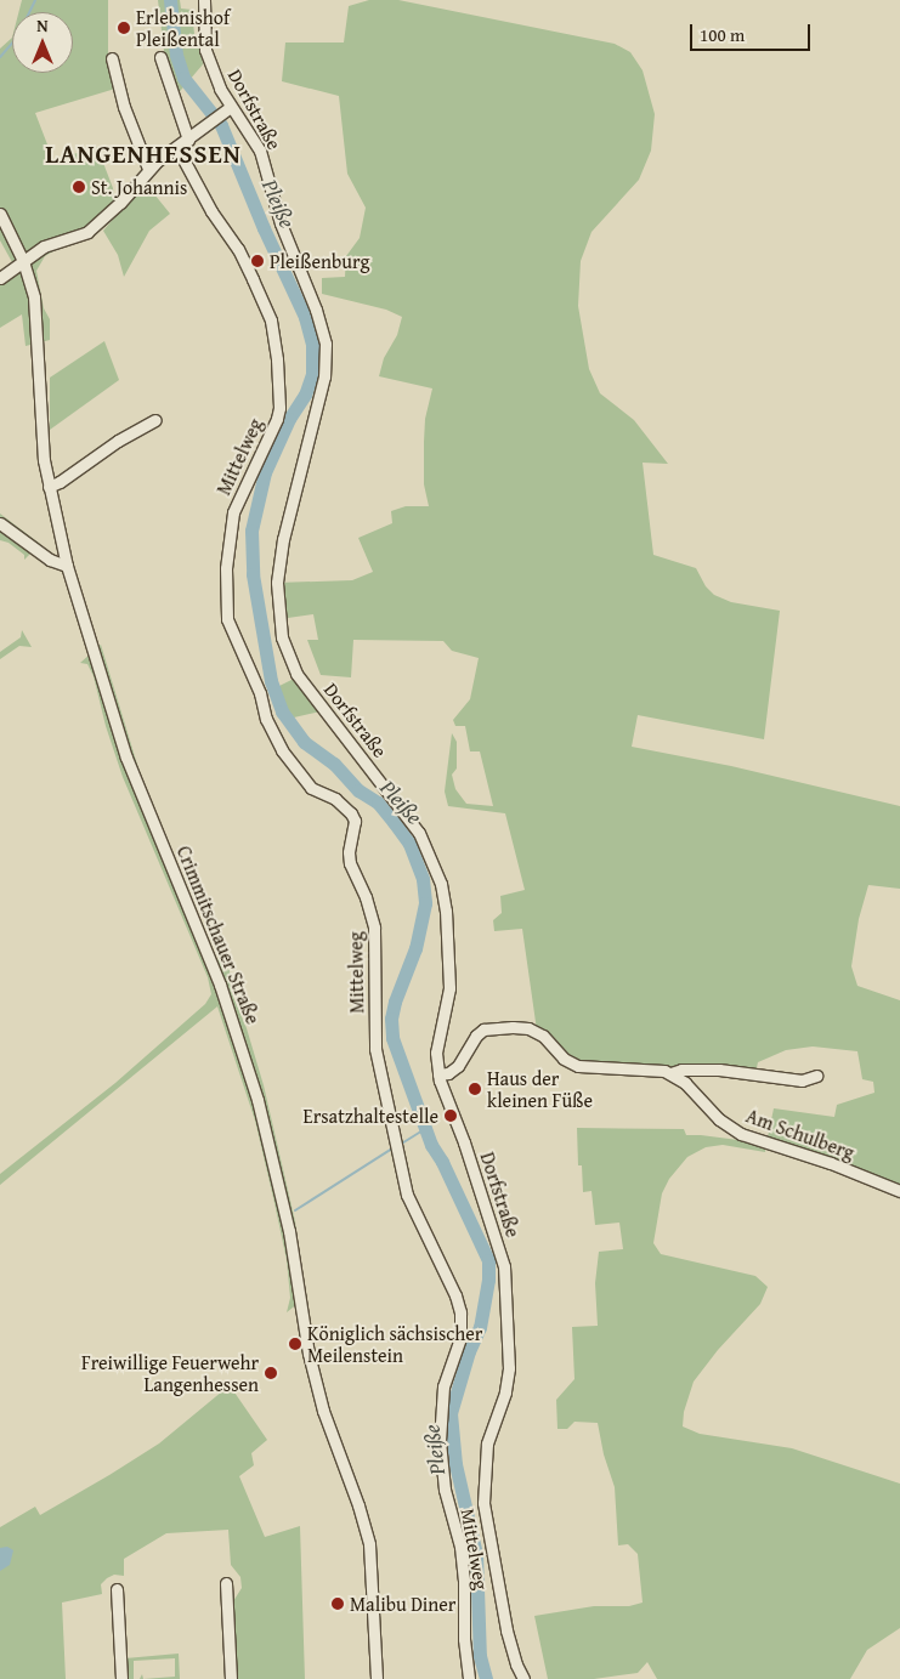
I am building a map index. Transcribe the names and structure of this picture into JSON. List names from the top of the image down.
{
  "streets": {
    "street": [
      "Dorfstraße",
      "Mittelweg",
      "Crimmitschauer Straße",
      "Am Schulberg"
    ]
  },
  "crossings": [
    ["Dorfstraße", "Am Schulberg"]
  ],
  "districts": ["LANGENHESSEN"],
  "water": ["Pleiße"],
  "places": [
    "Erlebnishof Pleißental",
    "St. Johannis",
    "Pleißenburg",
    "Haus der kleinen Füße",
    "Ersatzhaltestelle",
    "Königlich sächsischer Meilenstein",
    "Freiwillige Feuerwehr Langenhessen",
    "Malibu Diner"
  ],
  "scale_bar": "100 m",
  "north": "top"
}
